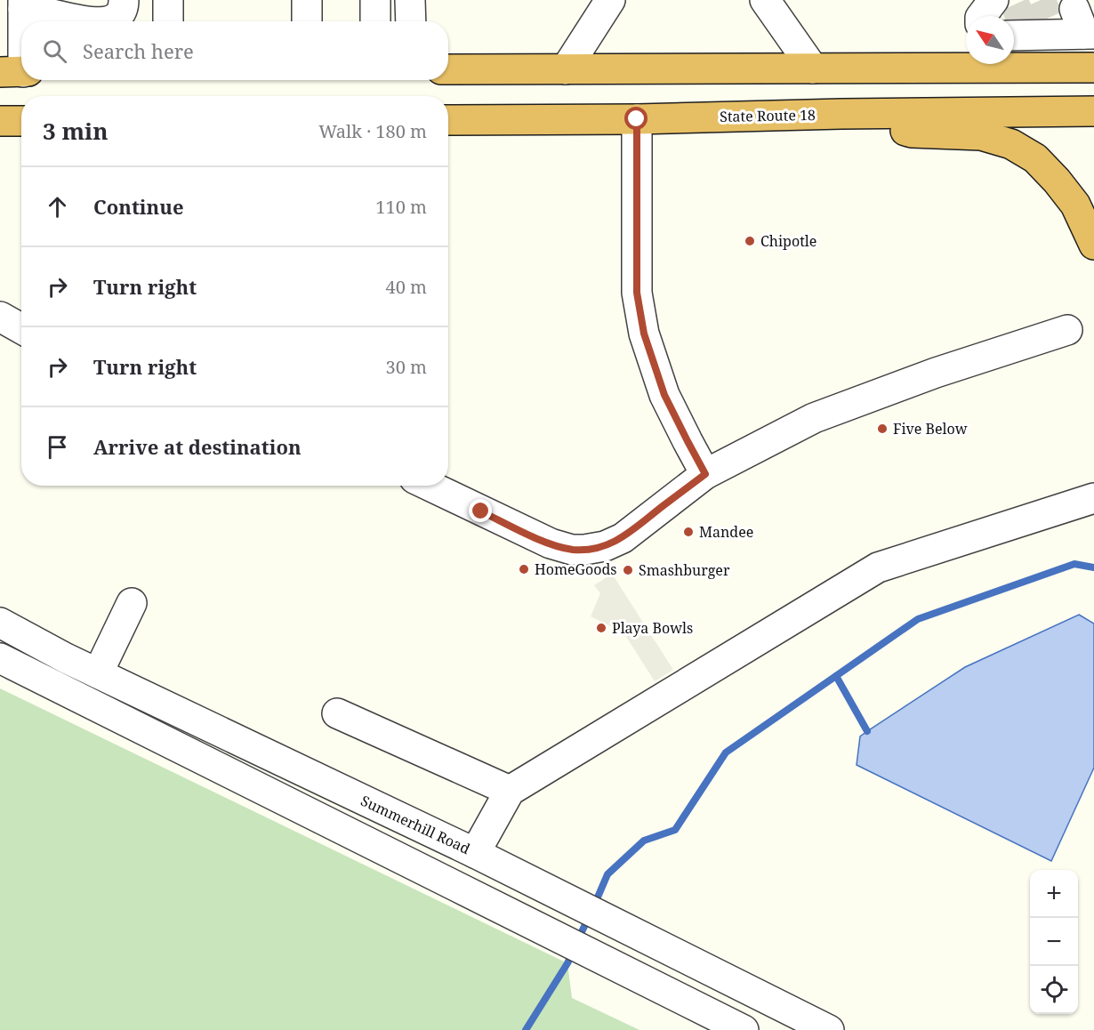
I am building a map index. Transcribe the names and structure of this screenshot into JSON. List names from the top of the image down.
{
  "streets": {
    "highway": ["State Route 18"],
    "street": ["Summerhill Road"]
  },
  "places": [
    "Chipotle",
    "Five Below",
    "Mandee",
    "HomeGoods",
    "Smashburger",
    "Playa Bowls"
  ],
  "north": "top left",
  "page": {
    "search": "Search here",
    "heading": ["3 min", "Walk · 180 m"],
    "list": [
      ["Continue", "110 m"],
      ["Turn right", "40 m"],
      ["Turn right", "30 m"],
      "Arrive at destination"
    ],
    "map_buttons": ["+", "−"]
  }
}
